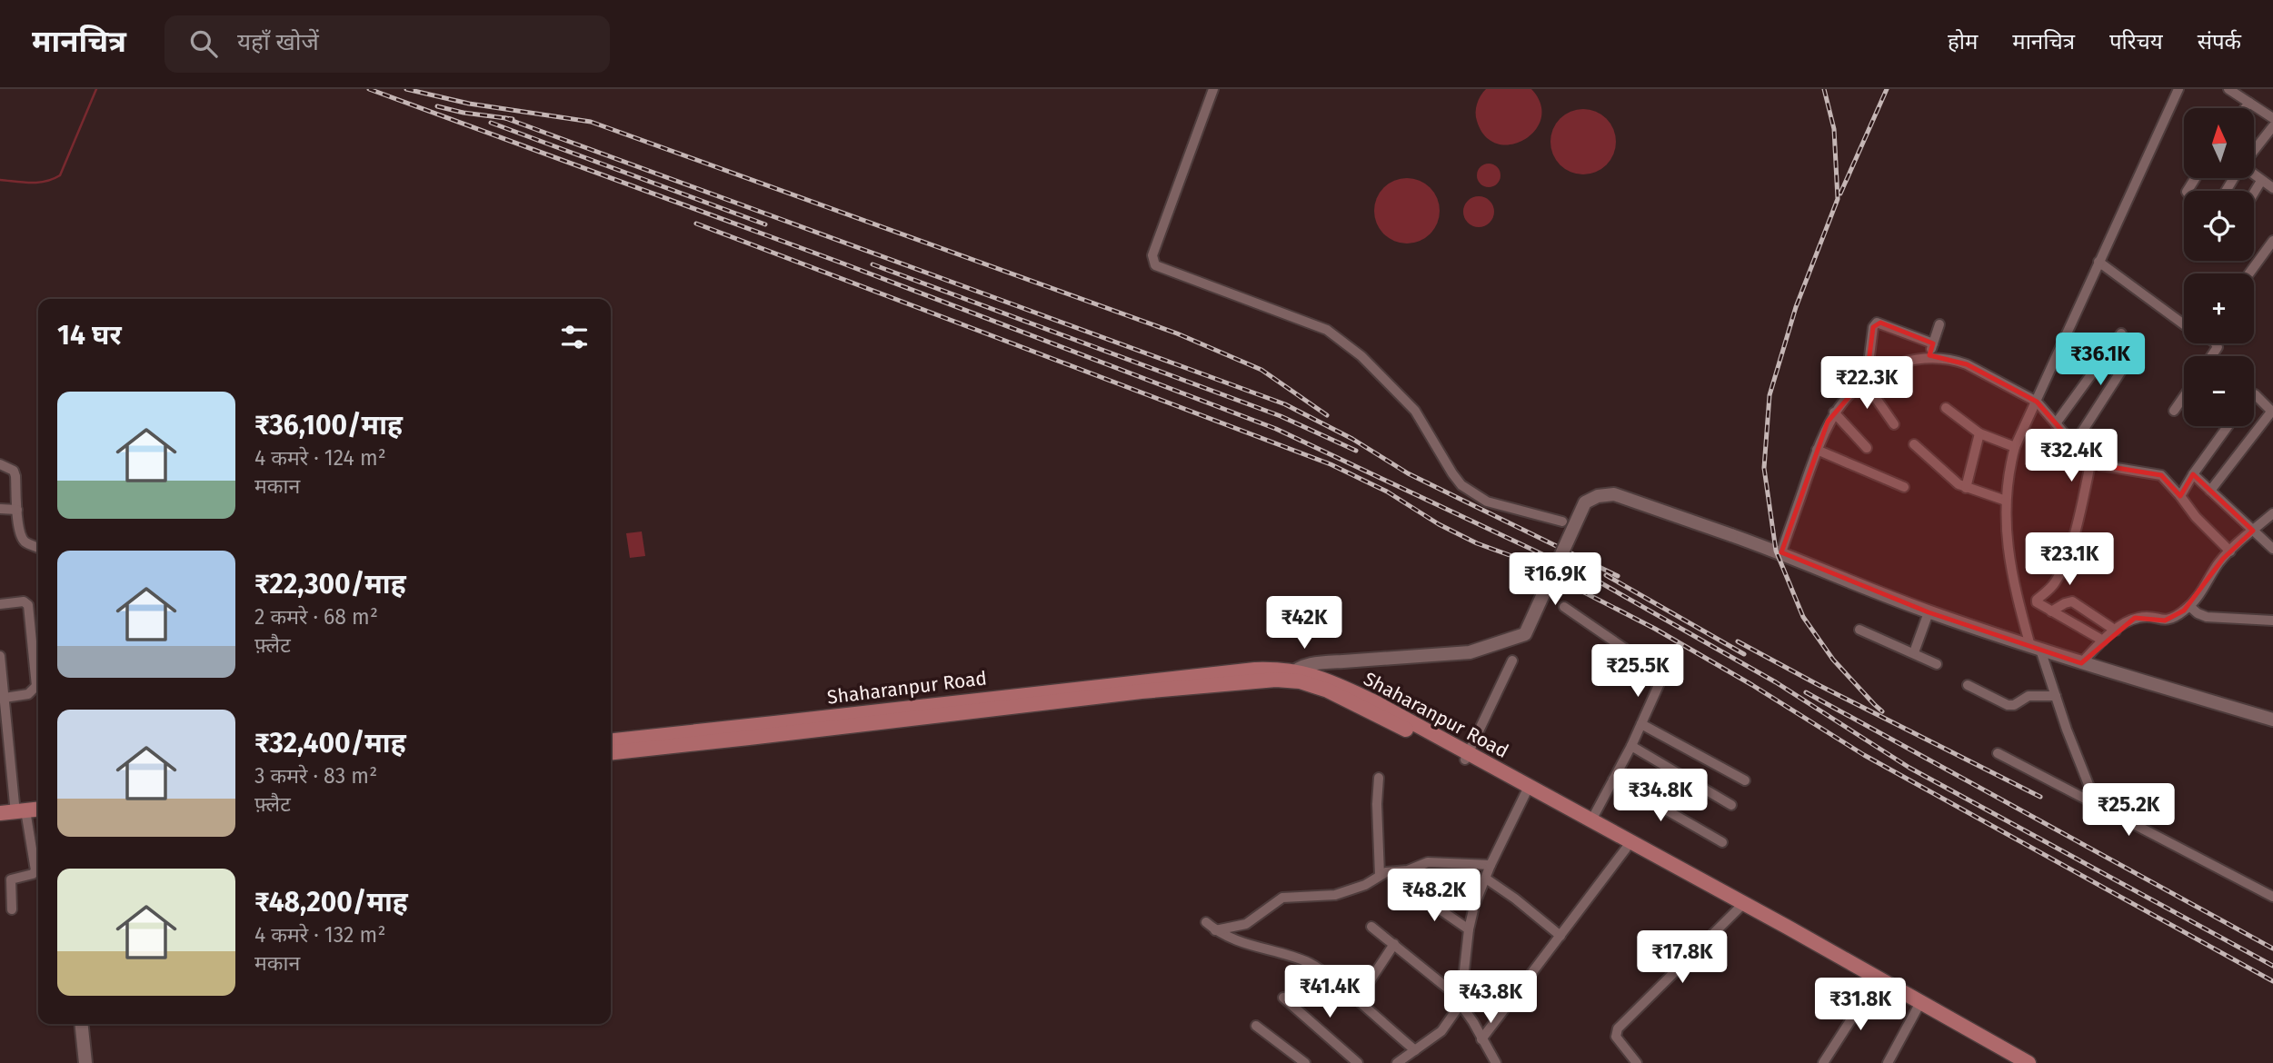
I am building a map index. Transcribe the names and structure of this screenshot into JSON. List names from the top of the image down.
{
  "streets": {
    "main road": ["Shaharanpur Road"]
  },
  "north": "top",
  "page": {
    "header": "मानचित्र",
    "search": "यहाँ खोजें",
    "nav": [
      "होम",
      "मानचित्र",
      "परिचय",
      "संपर्क"
    ],
    "map_buttons": ["+", "−"],
    "heading": "14 घर",
    "price": [
      "₹36.1K",
      "₹22.3K",
      "₹32.4K",
      "₹23.1K",
      "₹16.9K",
      "₹42K",
      "₹25.5K",
      "₹34.8K",
      "₹25.2K",
      "₹48.2K",
      "₹17.8K",
      "₹41.4K",
      "₹43.8K",
      "₹31.8K"
    ],
    "list": [
      {
        "name": "₹36,100/माह",
        "note": "4 कमरे · 124 m² · मकान"
      },
      {
        "name": "₹22,300/माह",
        "note": "2 कमरे · 68 m² · फ़्लैट"
      },
      {
        "name": "₹32,400/माह",
        "note": "3 कमरे · 83 m² · फ़्लैट"
      },
      {
        "name": "₹48,200/माह",
        "note": "4 कमरे · 132 m² · मकान"
      }
    ]
  }
}
